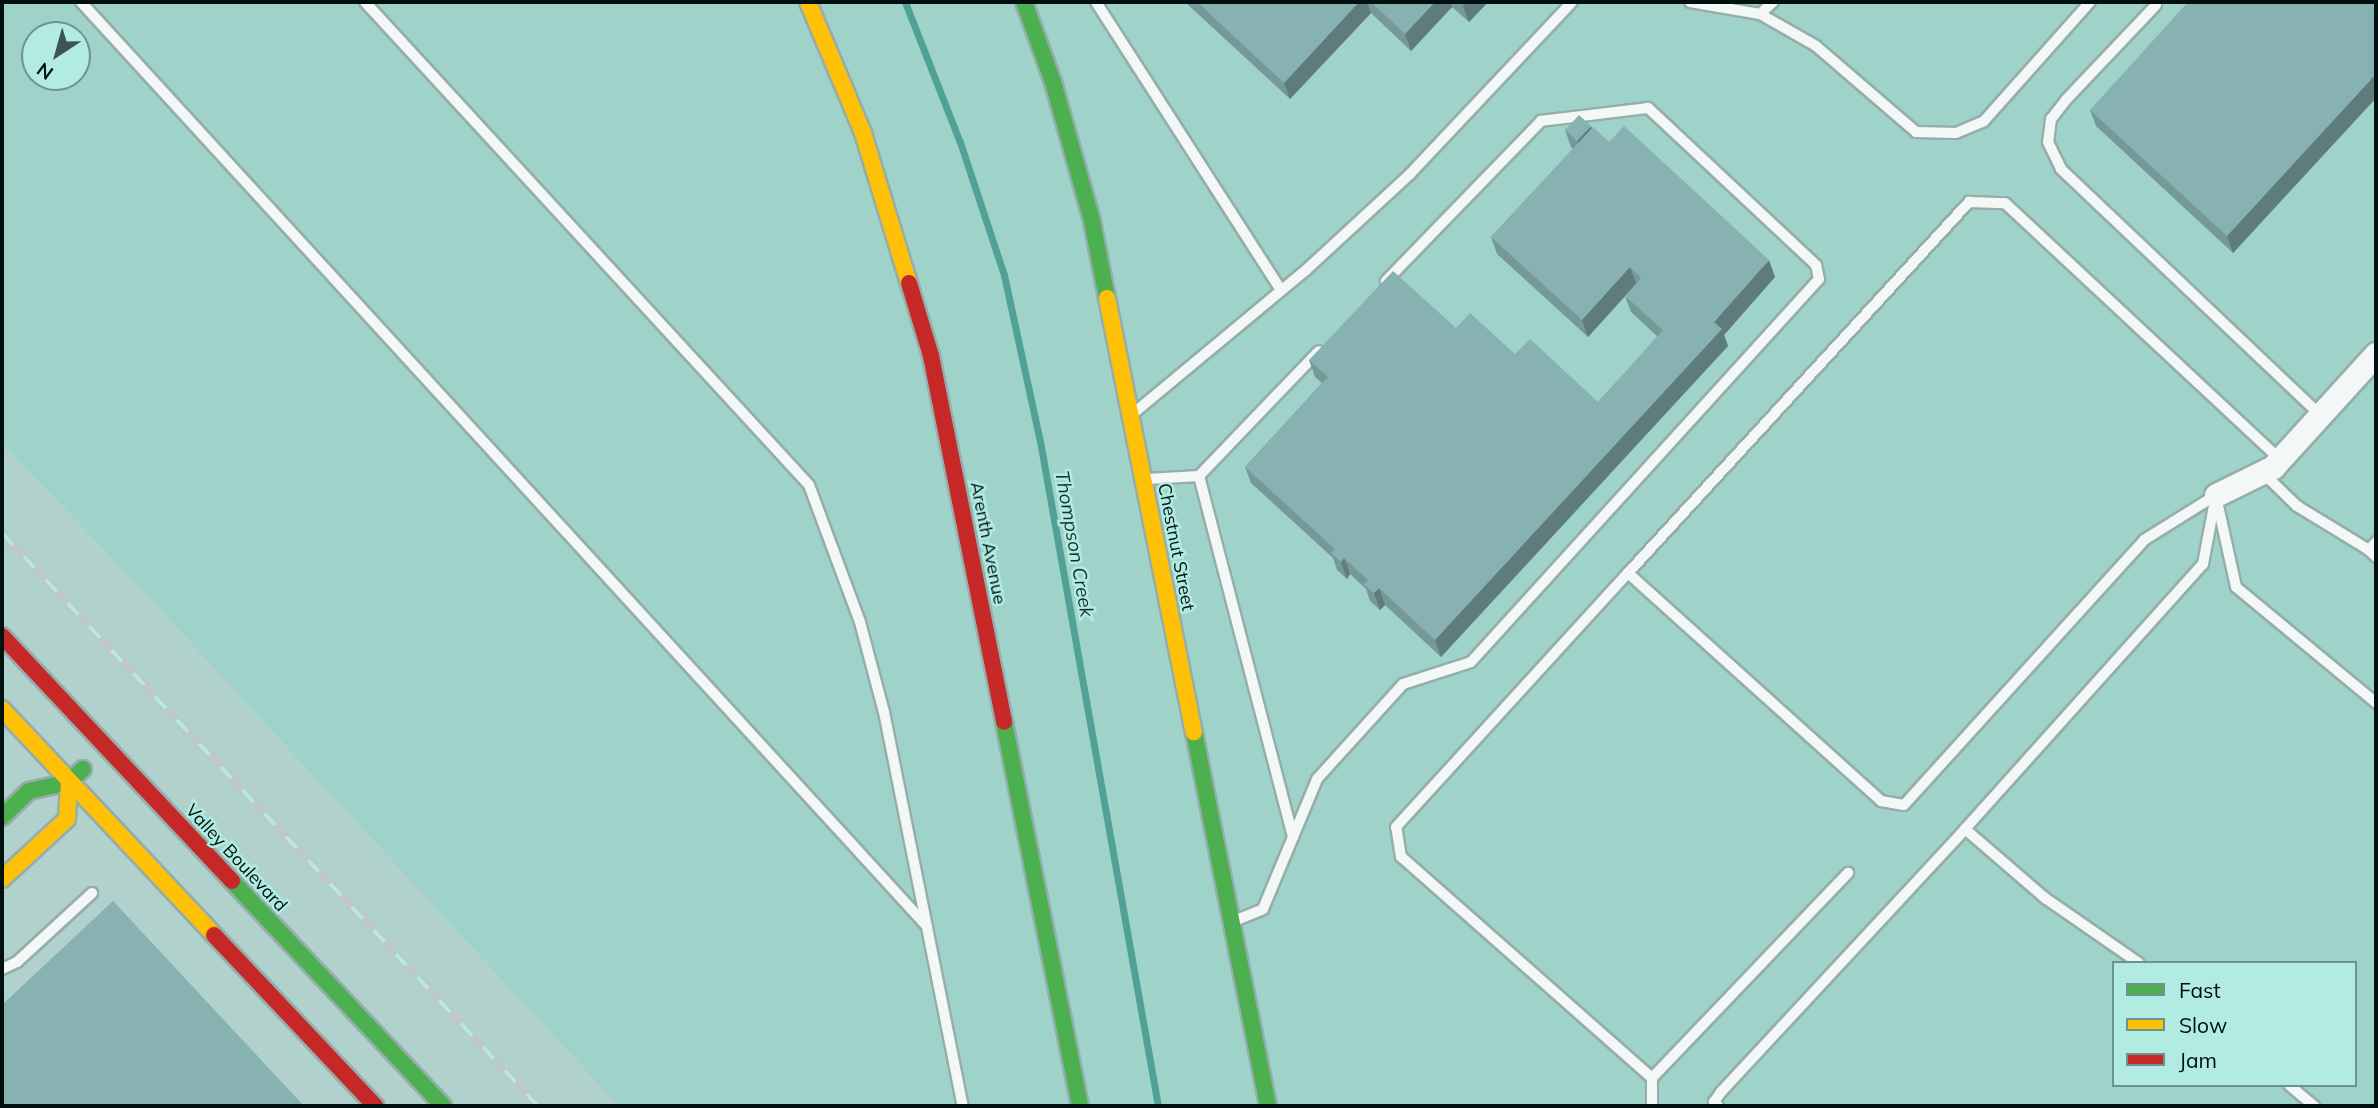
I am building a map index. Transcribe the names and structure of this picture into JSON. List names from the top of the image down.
{
  "streets": {
    "street": ["Arenth Avenue", "Chestnut Street", "Valley Boulevard"]
  },
  "water": ["Thompson Creek"],
  "legend": ["Fast", "Slow", "Jam"],
  "north": "bottom left"
}
